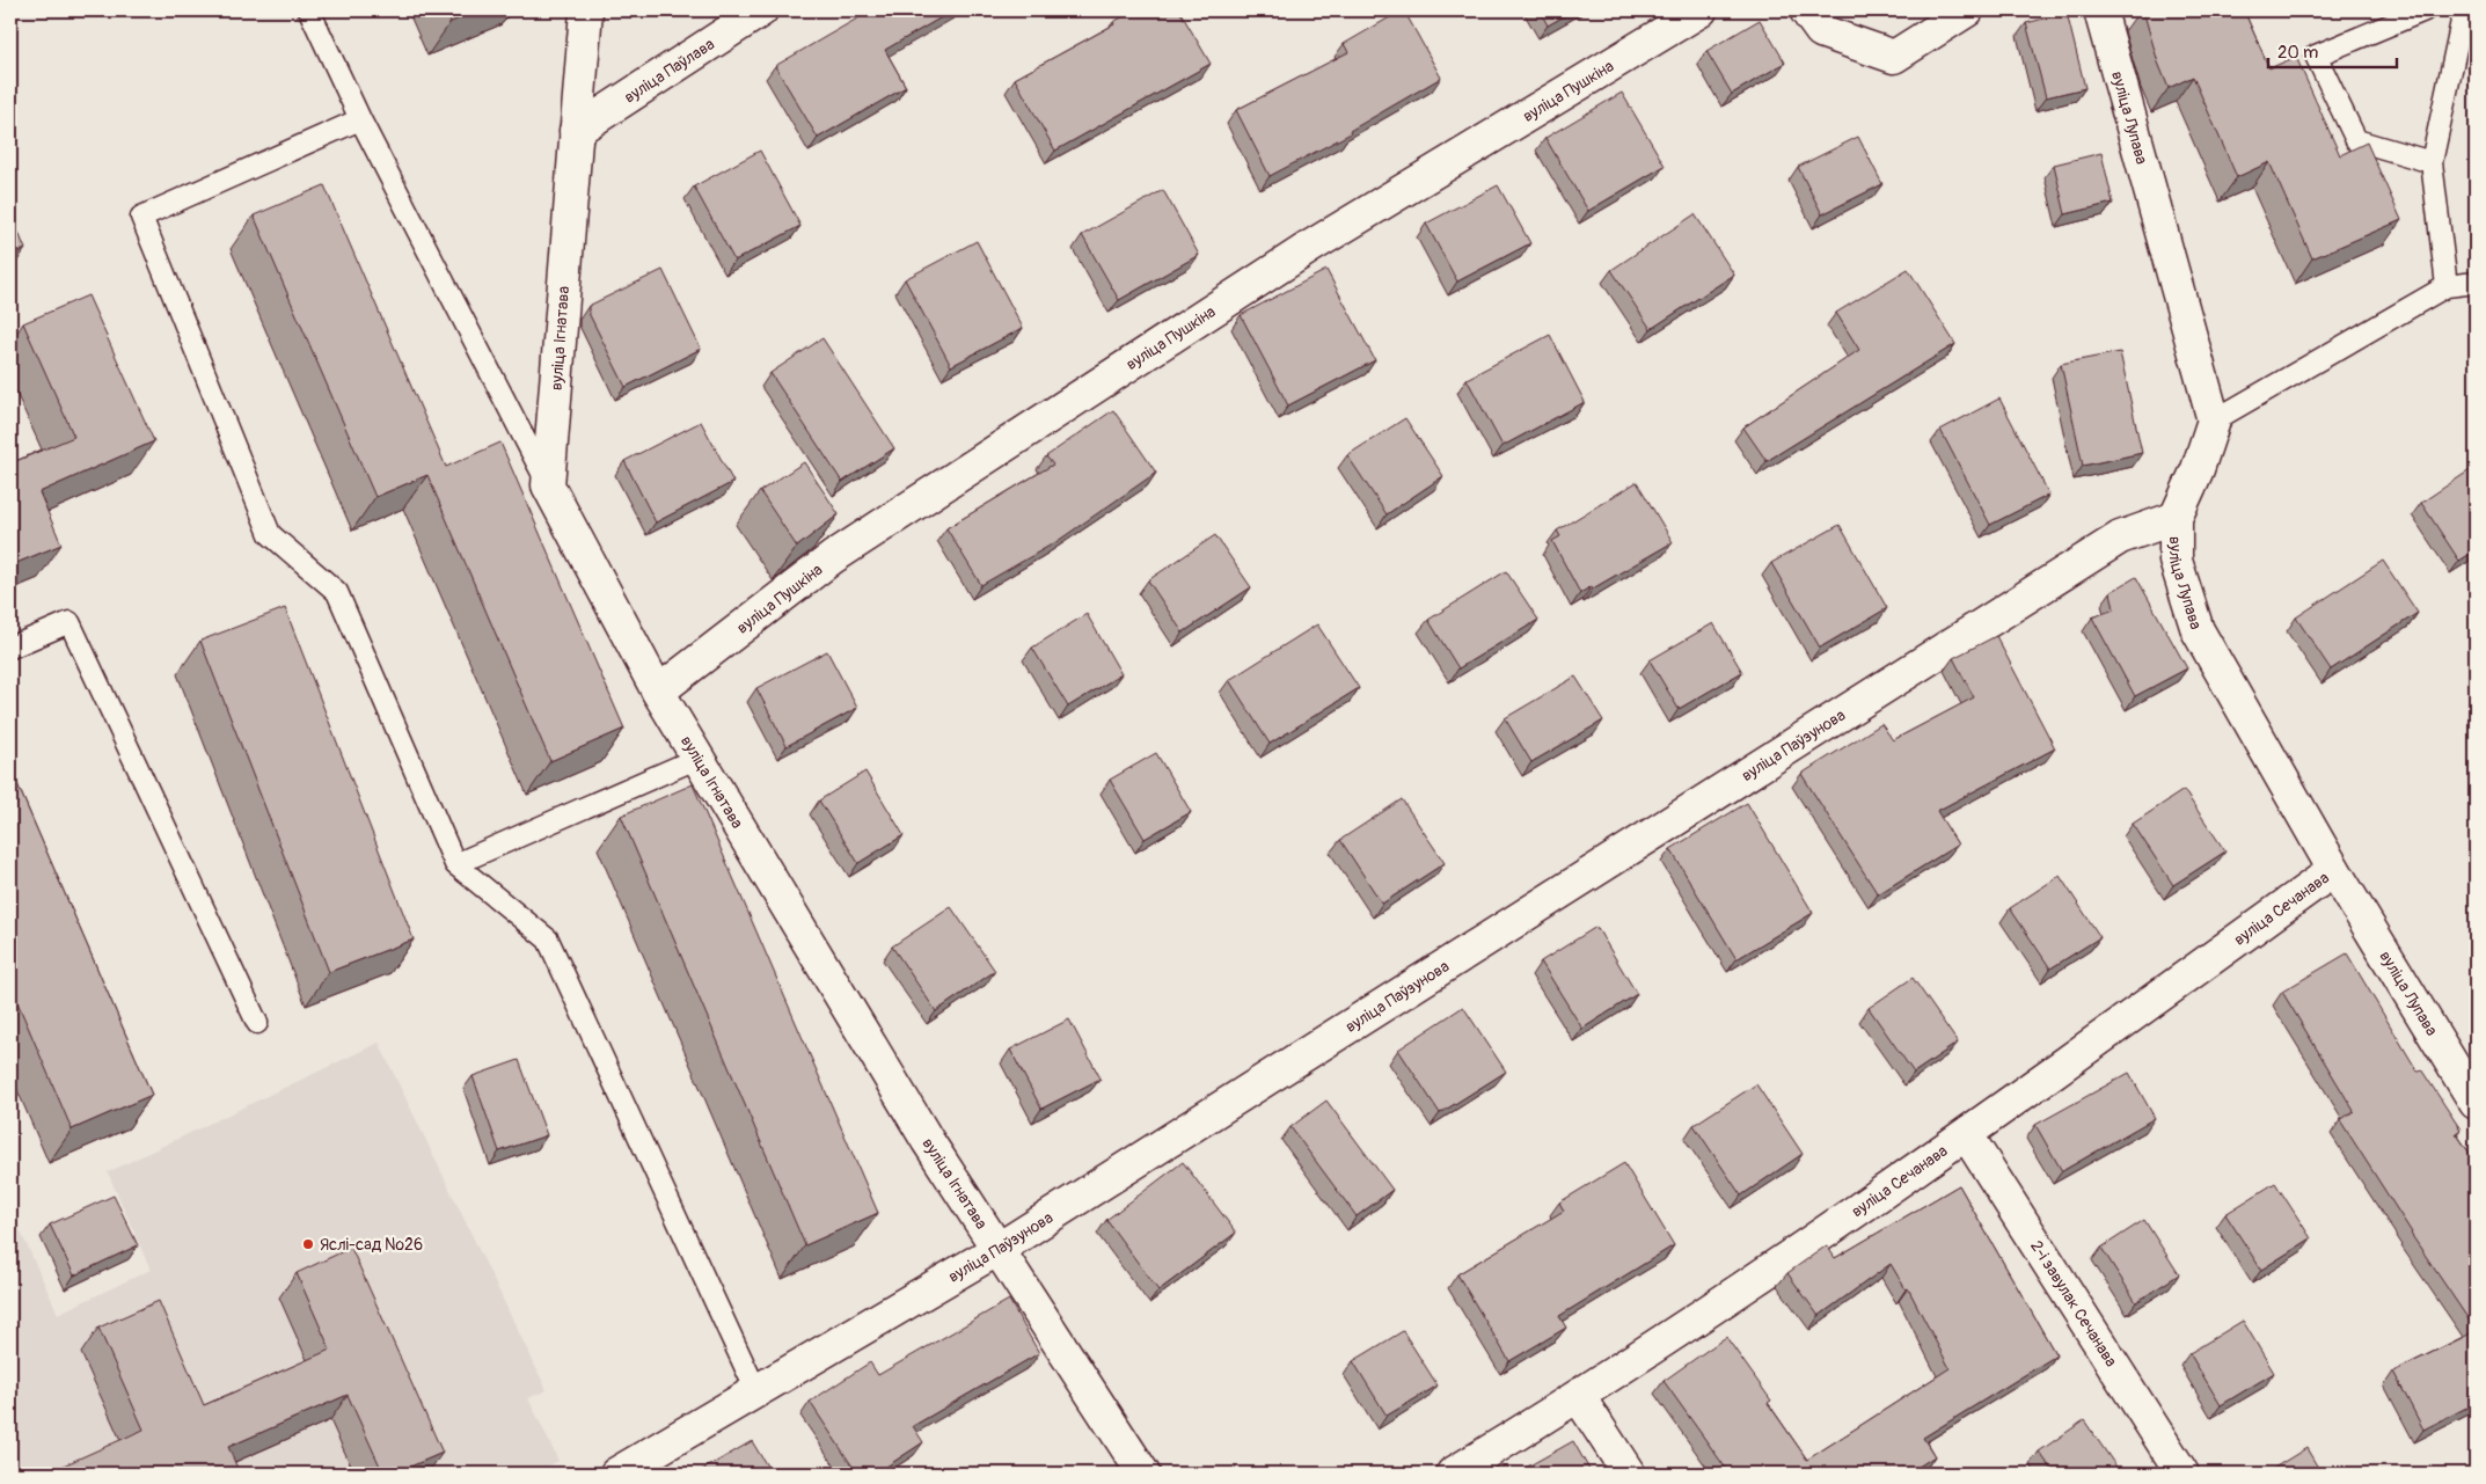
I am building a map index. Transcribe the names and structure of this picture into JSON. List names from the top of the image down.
{
  "streets": {
    "street": [
      "вуліца Паўлава",
      "вуліца Пушкіна",
      "вуліца Лупава",
      "вуліца Ігнатава",
      "вуліца Паўзунова",
      "вуліца Сечанава",
      "2-і завулак Сечанава"
    ]
  },
  "crossings": [
    ["вуліца Паўлава", "вуліца Ігнатава"],
    ["вуліца Пушкіна", "вуліца Ігнатава"],
    ["вуліца Лупава", "вуліца Паўзунова"],
    ["вуліца Лупава", "вуліца Сечанава"],
    ["вуліца Ігнатава", "вуліца Паўзунова"],
    ["вуліца Сечанава", "2-і завулак Сечанава"]
  ],
  "places": ["Яслі-сад №26"],
  "scale_bar": "20 m"
}
